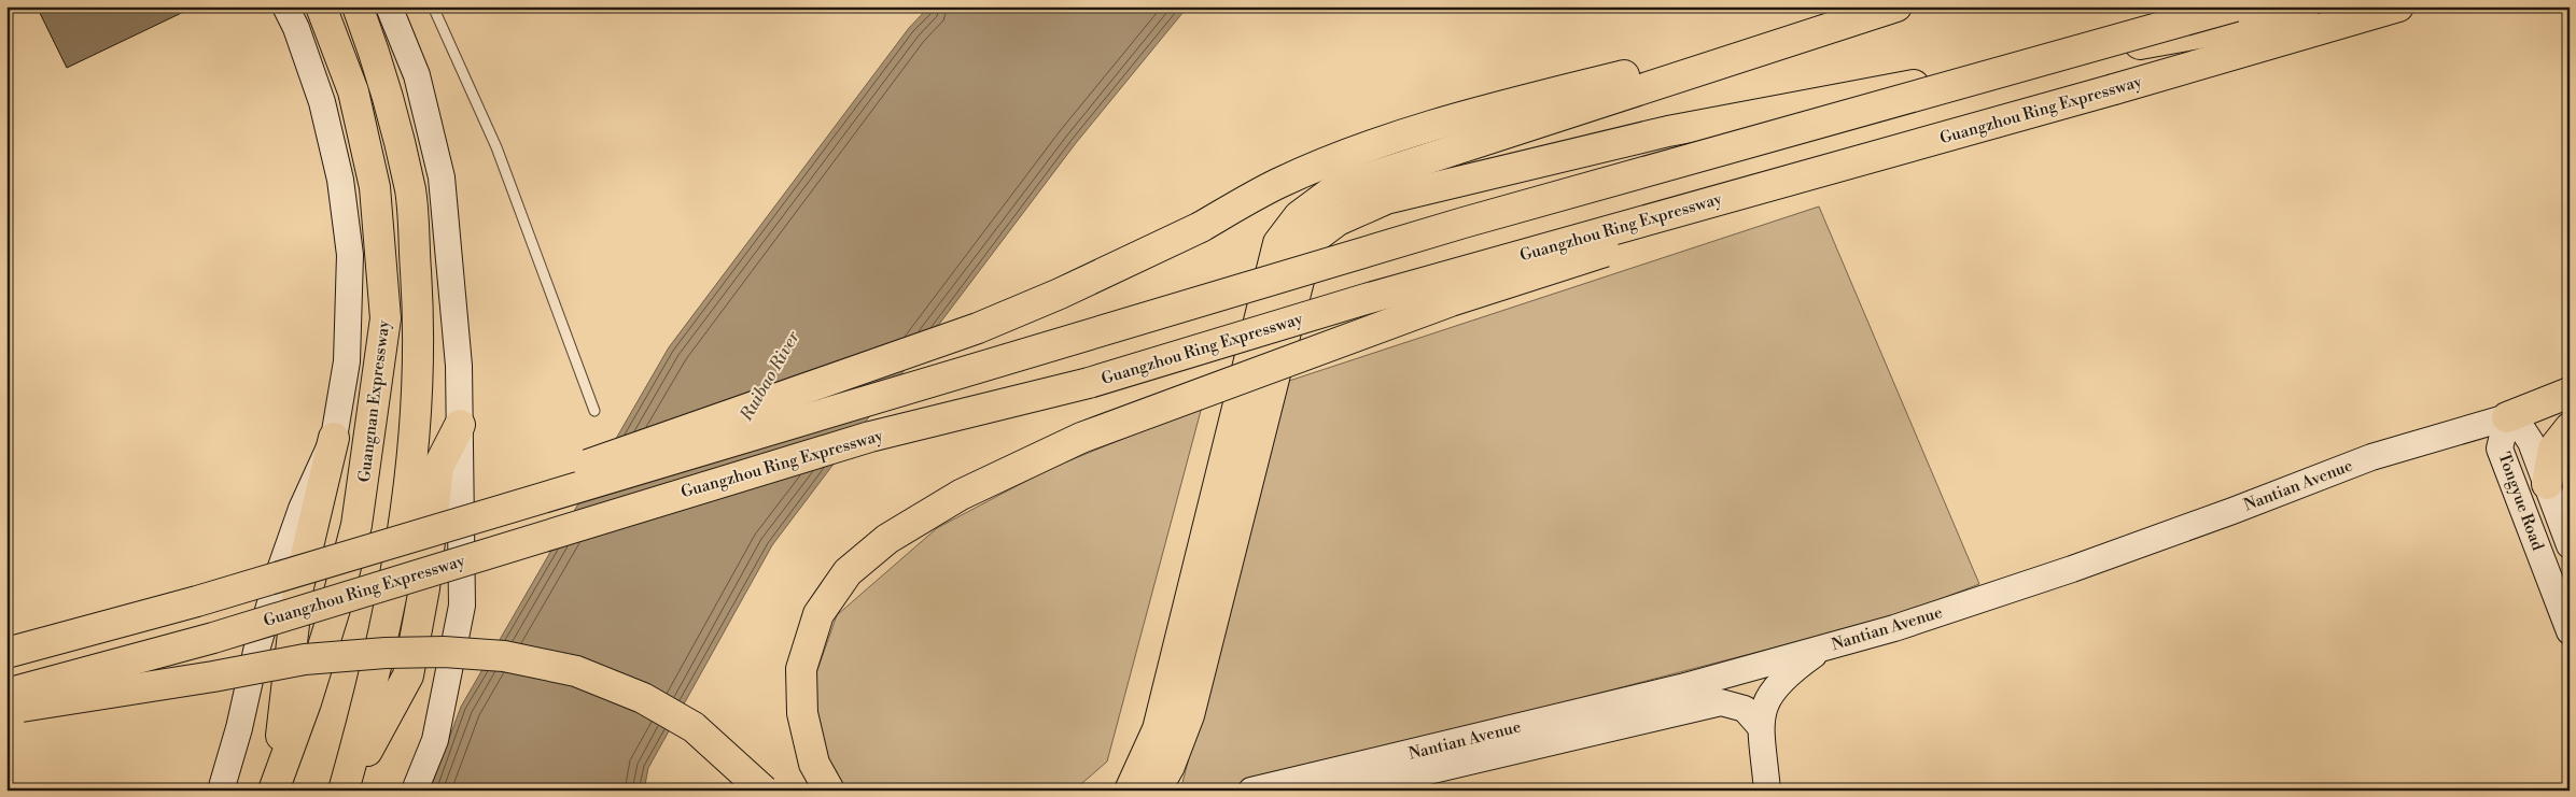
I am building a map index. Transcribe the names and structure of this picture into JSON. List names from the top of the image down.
{
  "streets": {
    "highway": ["Guangzhou Ring Expressway", "Guangnan Expressway"],
    "main road": ["Nantian Avenue", "Tongyue Road"]
  },
  "crossings": [
    ["Nantian Avenue", "Tongyue Road"]
  ],
  "water": ["Ruibao River"]
}
